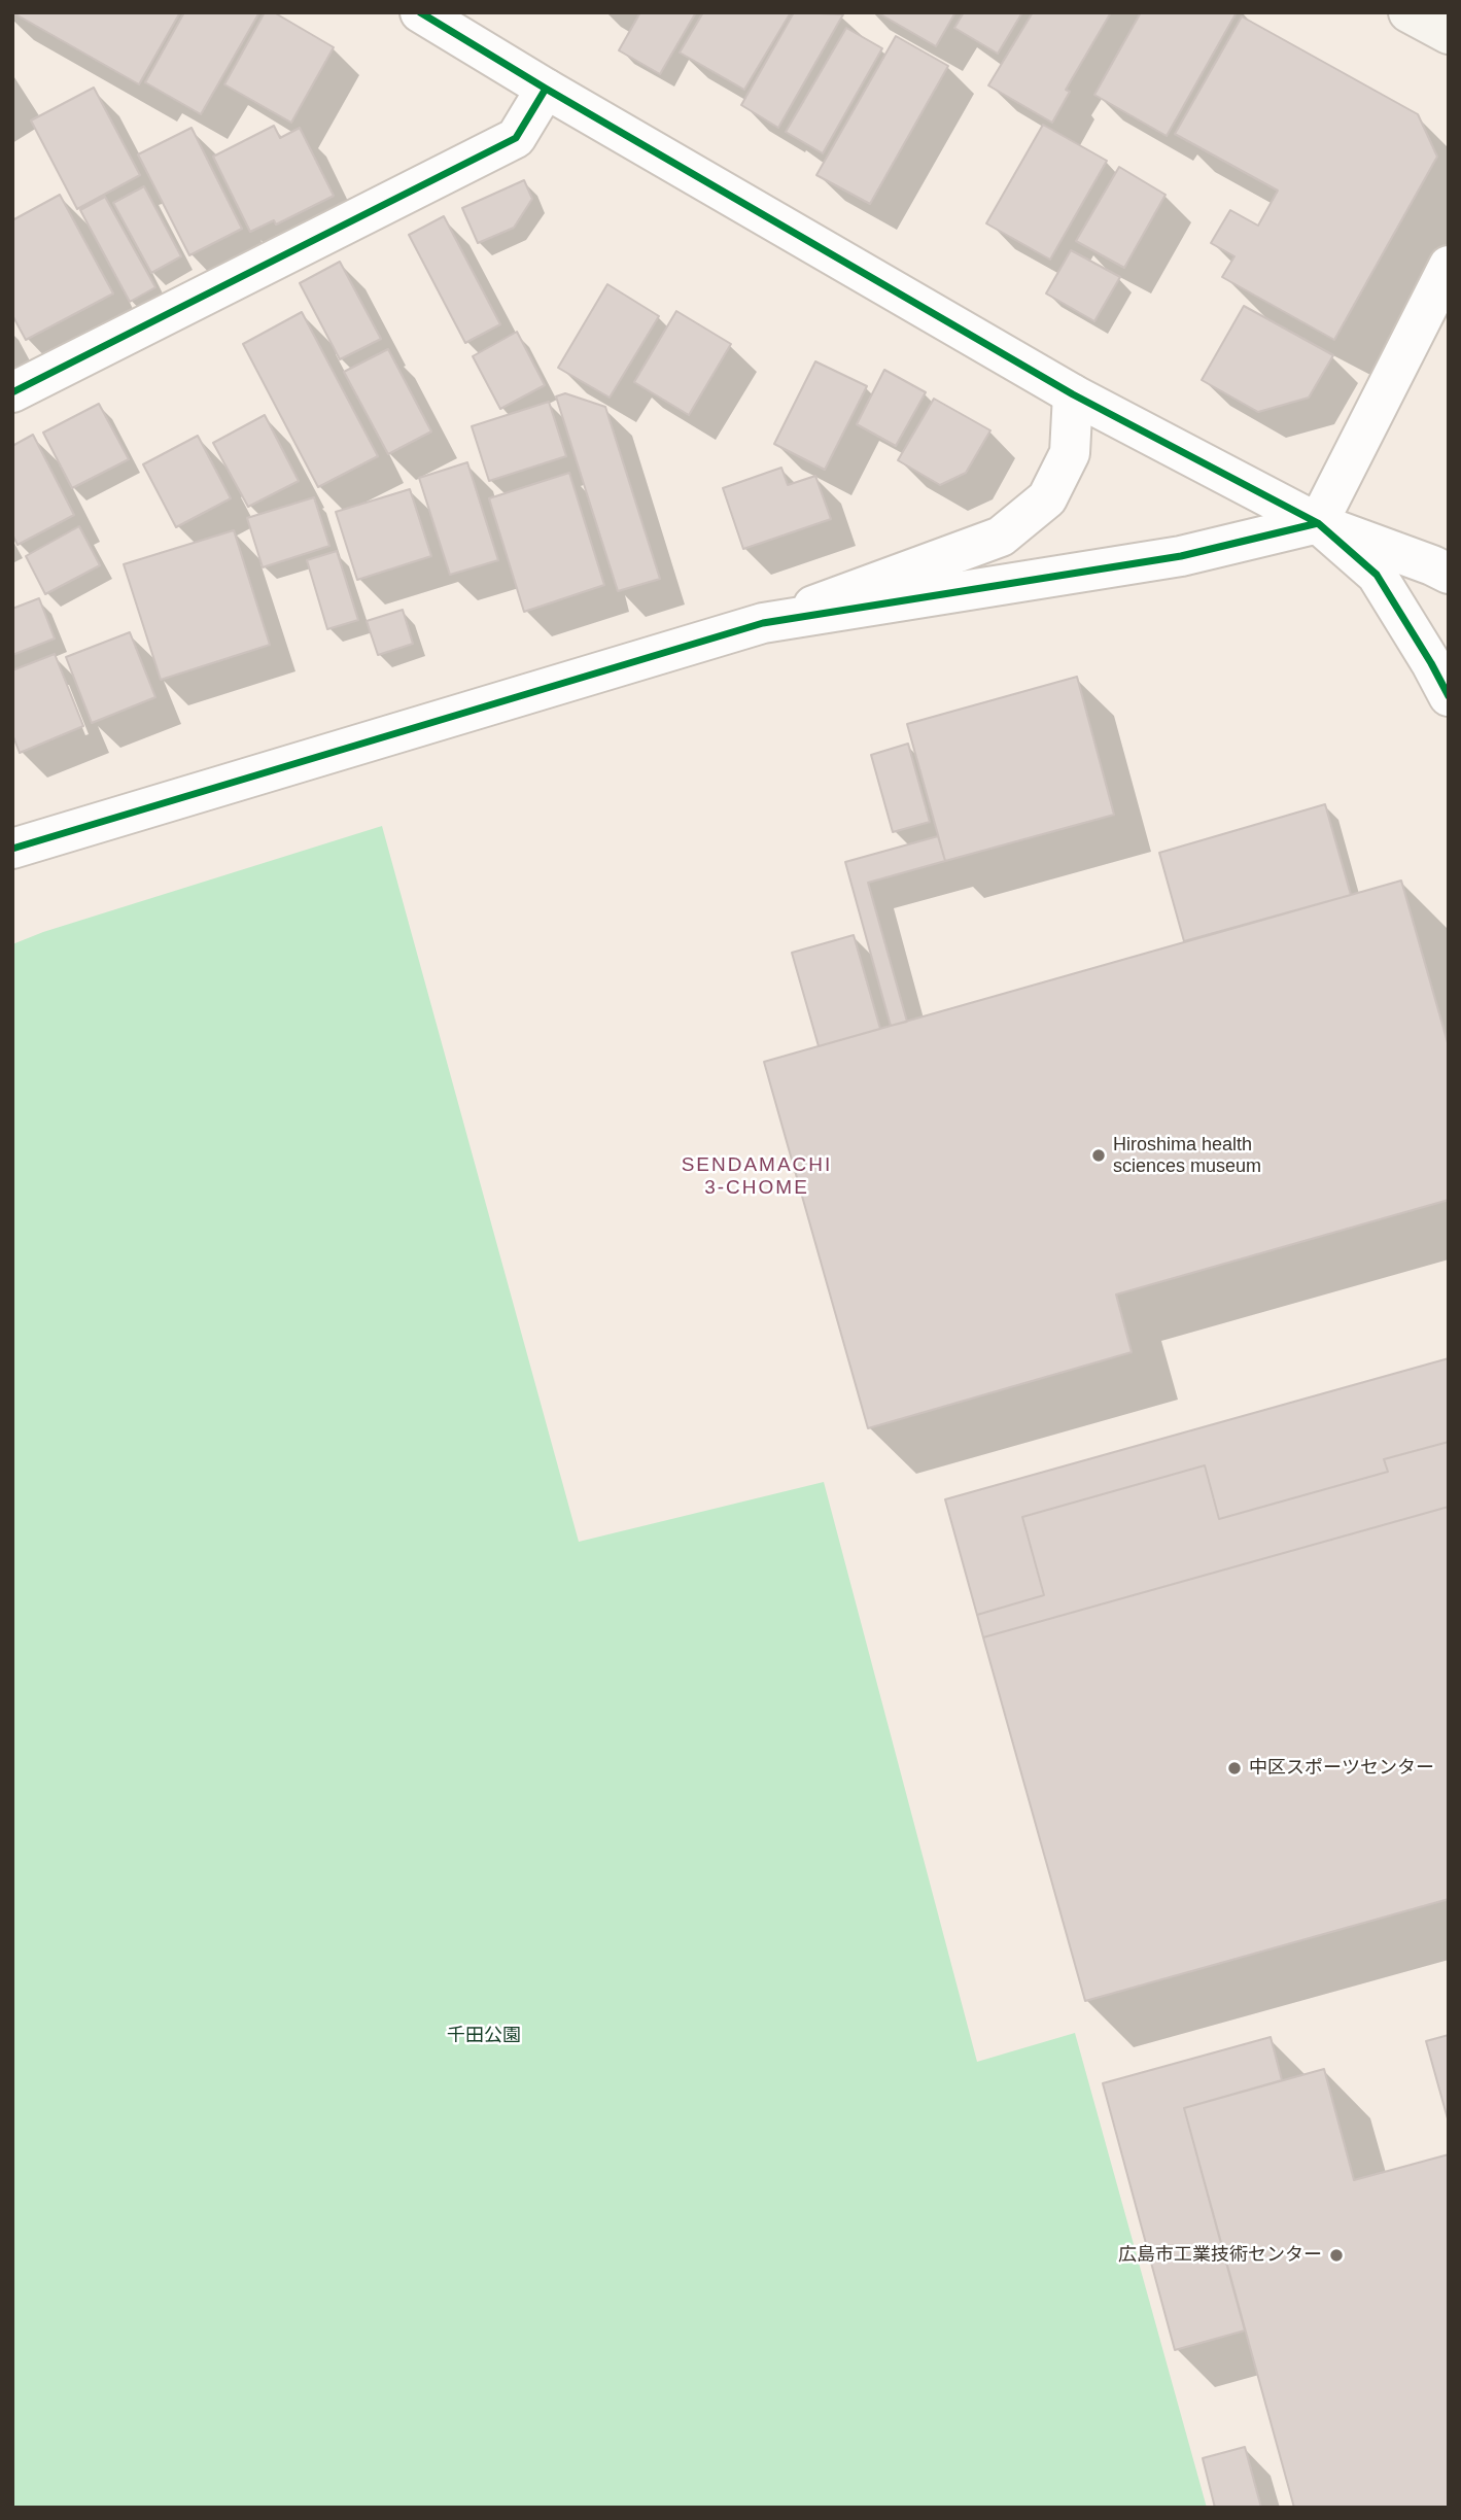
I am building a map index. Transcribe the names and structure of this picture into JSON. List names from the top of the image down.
{
  "districts": ["SENDAMACHI 3-CHOME"],
  "parks": ["千田公園"],
  "places": ["Hiroshima health sciences museum", "中区スポーツセンター", "広島市工業技術センター"]
}
